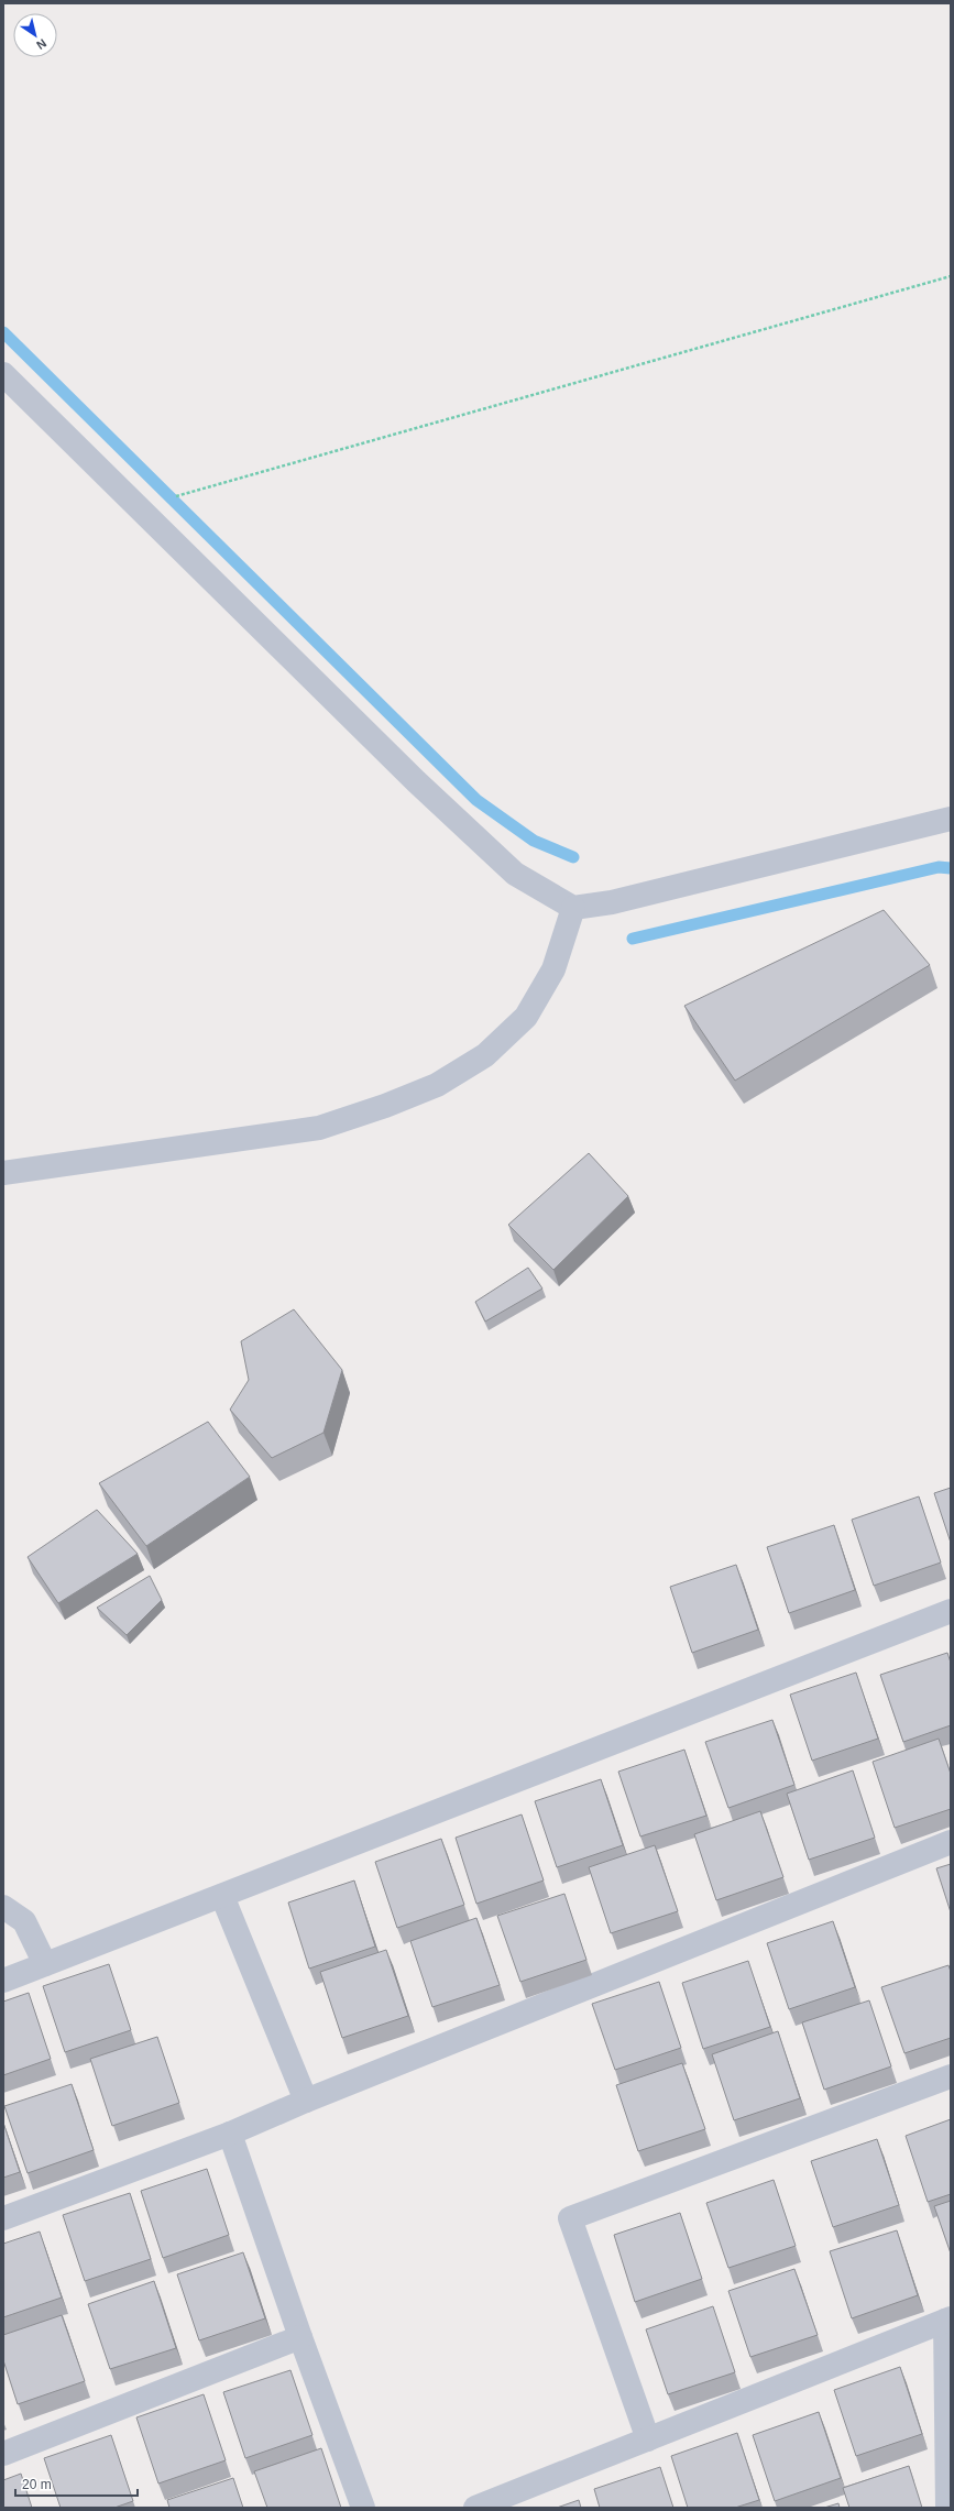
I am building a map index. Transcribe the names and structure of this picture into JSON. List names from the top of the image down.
{
  "scale_bar": "20 m",
  "north": "bottom right"
}
